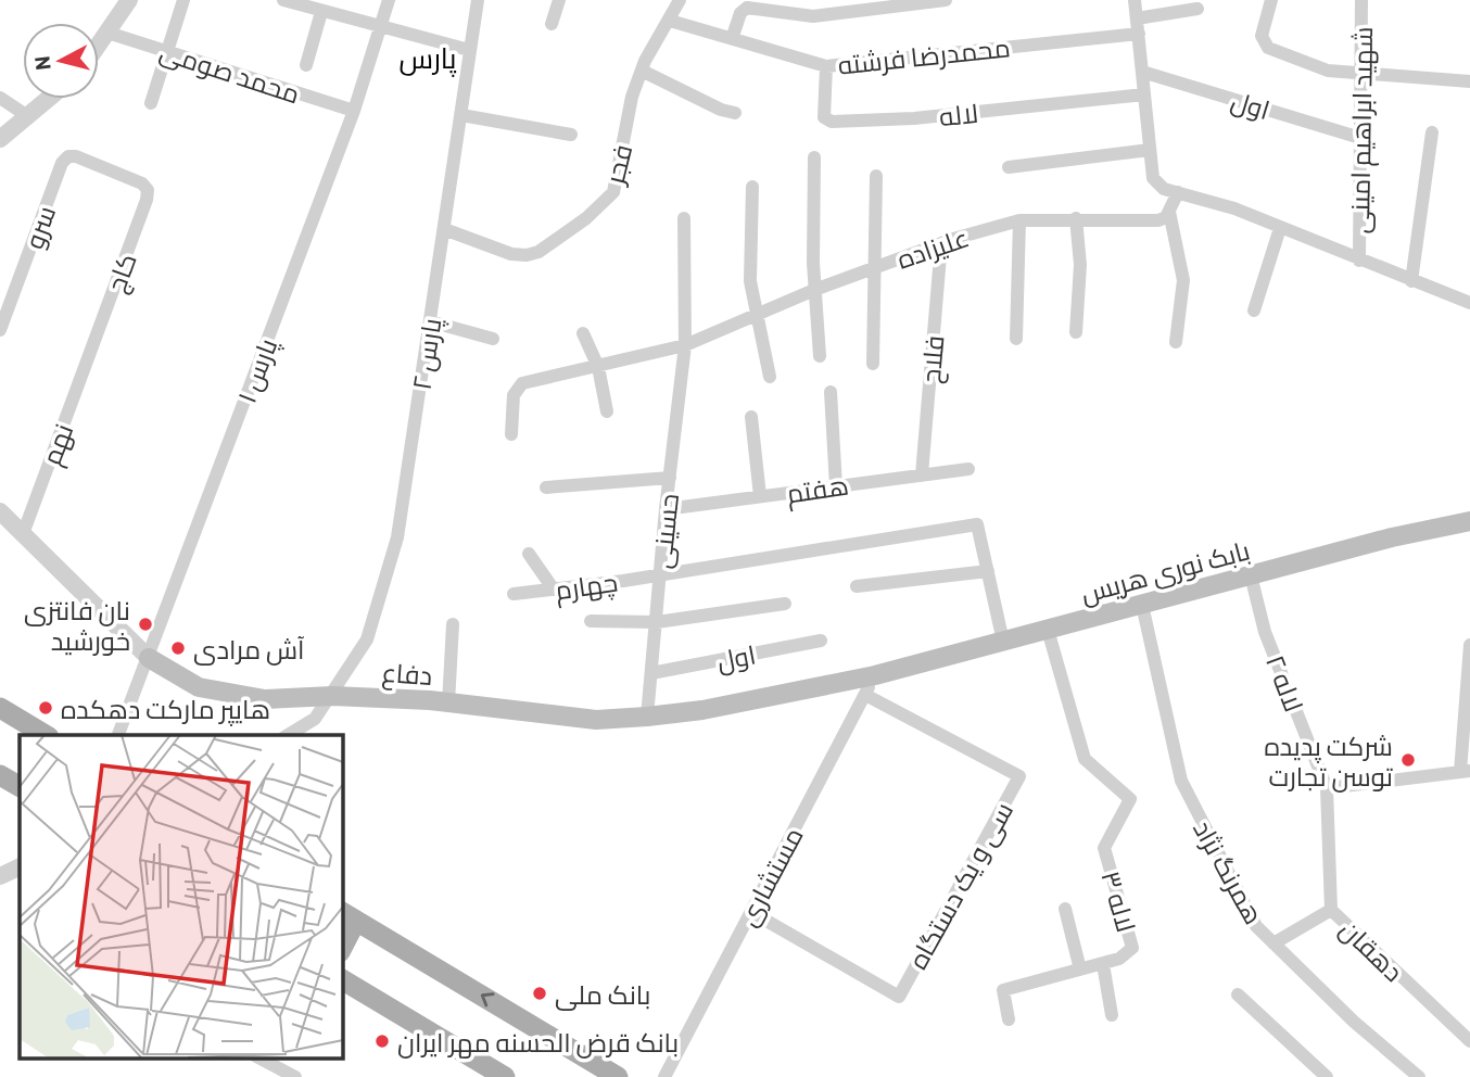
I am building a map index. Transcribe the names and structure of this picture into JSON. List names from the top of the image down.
{
  "streets": {
    "main road": ["بابک نوری هریس", "دفاع"],
    "street": [
      "محمدرضا فرشته",
      "محمد صومی",
      "اول",
      "لاله",
      "شهید ابراهیم امینی",
      "فجر",
      "سرو",
      "علیزاده",
      "کاج",
      "پارس ۲",
      "فلاح",
      "پارس ۱",
      "نهم",
      "هفتم",
      "حسینی",
      "چهارم",
      "لاله ۲",
      "همرنگ نژاد",
      "مستشاری",
      "سی و یک دستگاه",
      "لاله ۳",
      "دهقان"
    ]
  },
  "crossings": [
    ["محمدرضا فرشته", "لاله"],
    ["محمدرضا فرشته", "فجر"],
    ["محمد صومی", "پارس ۱"],
    ["اول", "شهید ابراهیم امینی"],
    ["اول", "حسینی"],
    ["فجر", "پارس ۲"],
    ["سرو", "کاج"],
    ["علیزاده", "فلاح"],
    ["علیزاده", "حسینی"],
    ["کاج", "نهم"],
    ["پارس ۲", "دفاع"],
    ["فلاح", "هفتم"],
    ["پارس ۱", "دفاع"],
    ["نهم", "دفاع"],
    ["هفتم", "حسینی"],
    ["حسینی", "چهارم"],
    ["حسینی", "دفاع"],
    ["بابک نوری هریس", "دفاع"],
    ["بابک نوری هریس", "لاله ۲"],
    ["بابک نوری هریس", "همرنگ نژاد"],
    ["بابک نوری هریس", "مستشاری"],
    ["بابک نوری هریس", "لاله ۳"],
    ["دفاع", "مستشاری"],
    ["لاله ۲", "دهقان"],
    ["مستشاری", "سی و یک دستگاه"]
  ],
  "districts": ["پارس"],
  "places": [
    "نان فانتزی خورشید",
    "آش مرادی",
    "هایپر مارکت دهکده",
    "شرکت پدیده توسن تجارت",
    "بانک ملی",
    "بانک قرض الحسنه مهر ایران"
  ],
  "north": "left"
}
